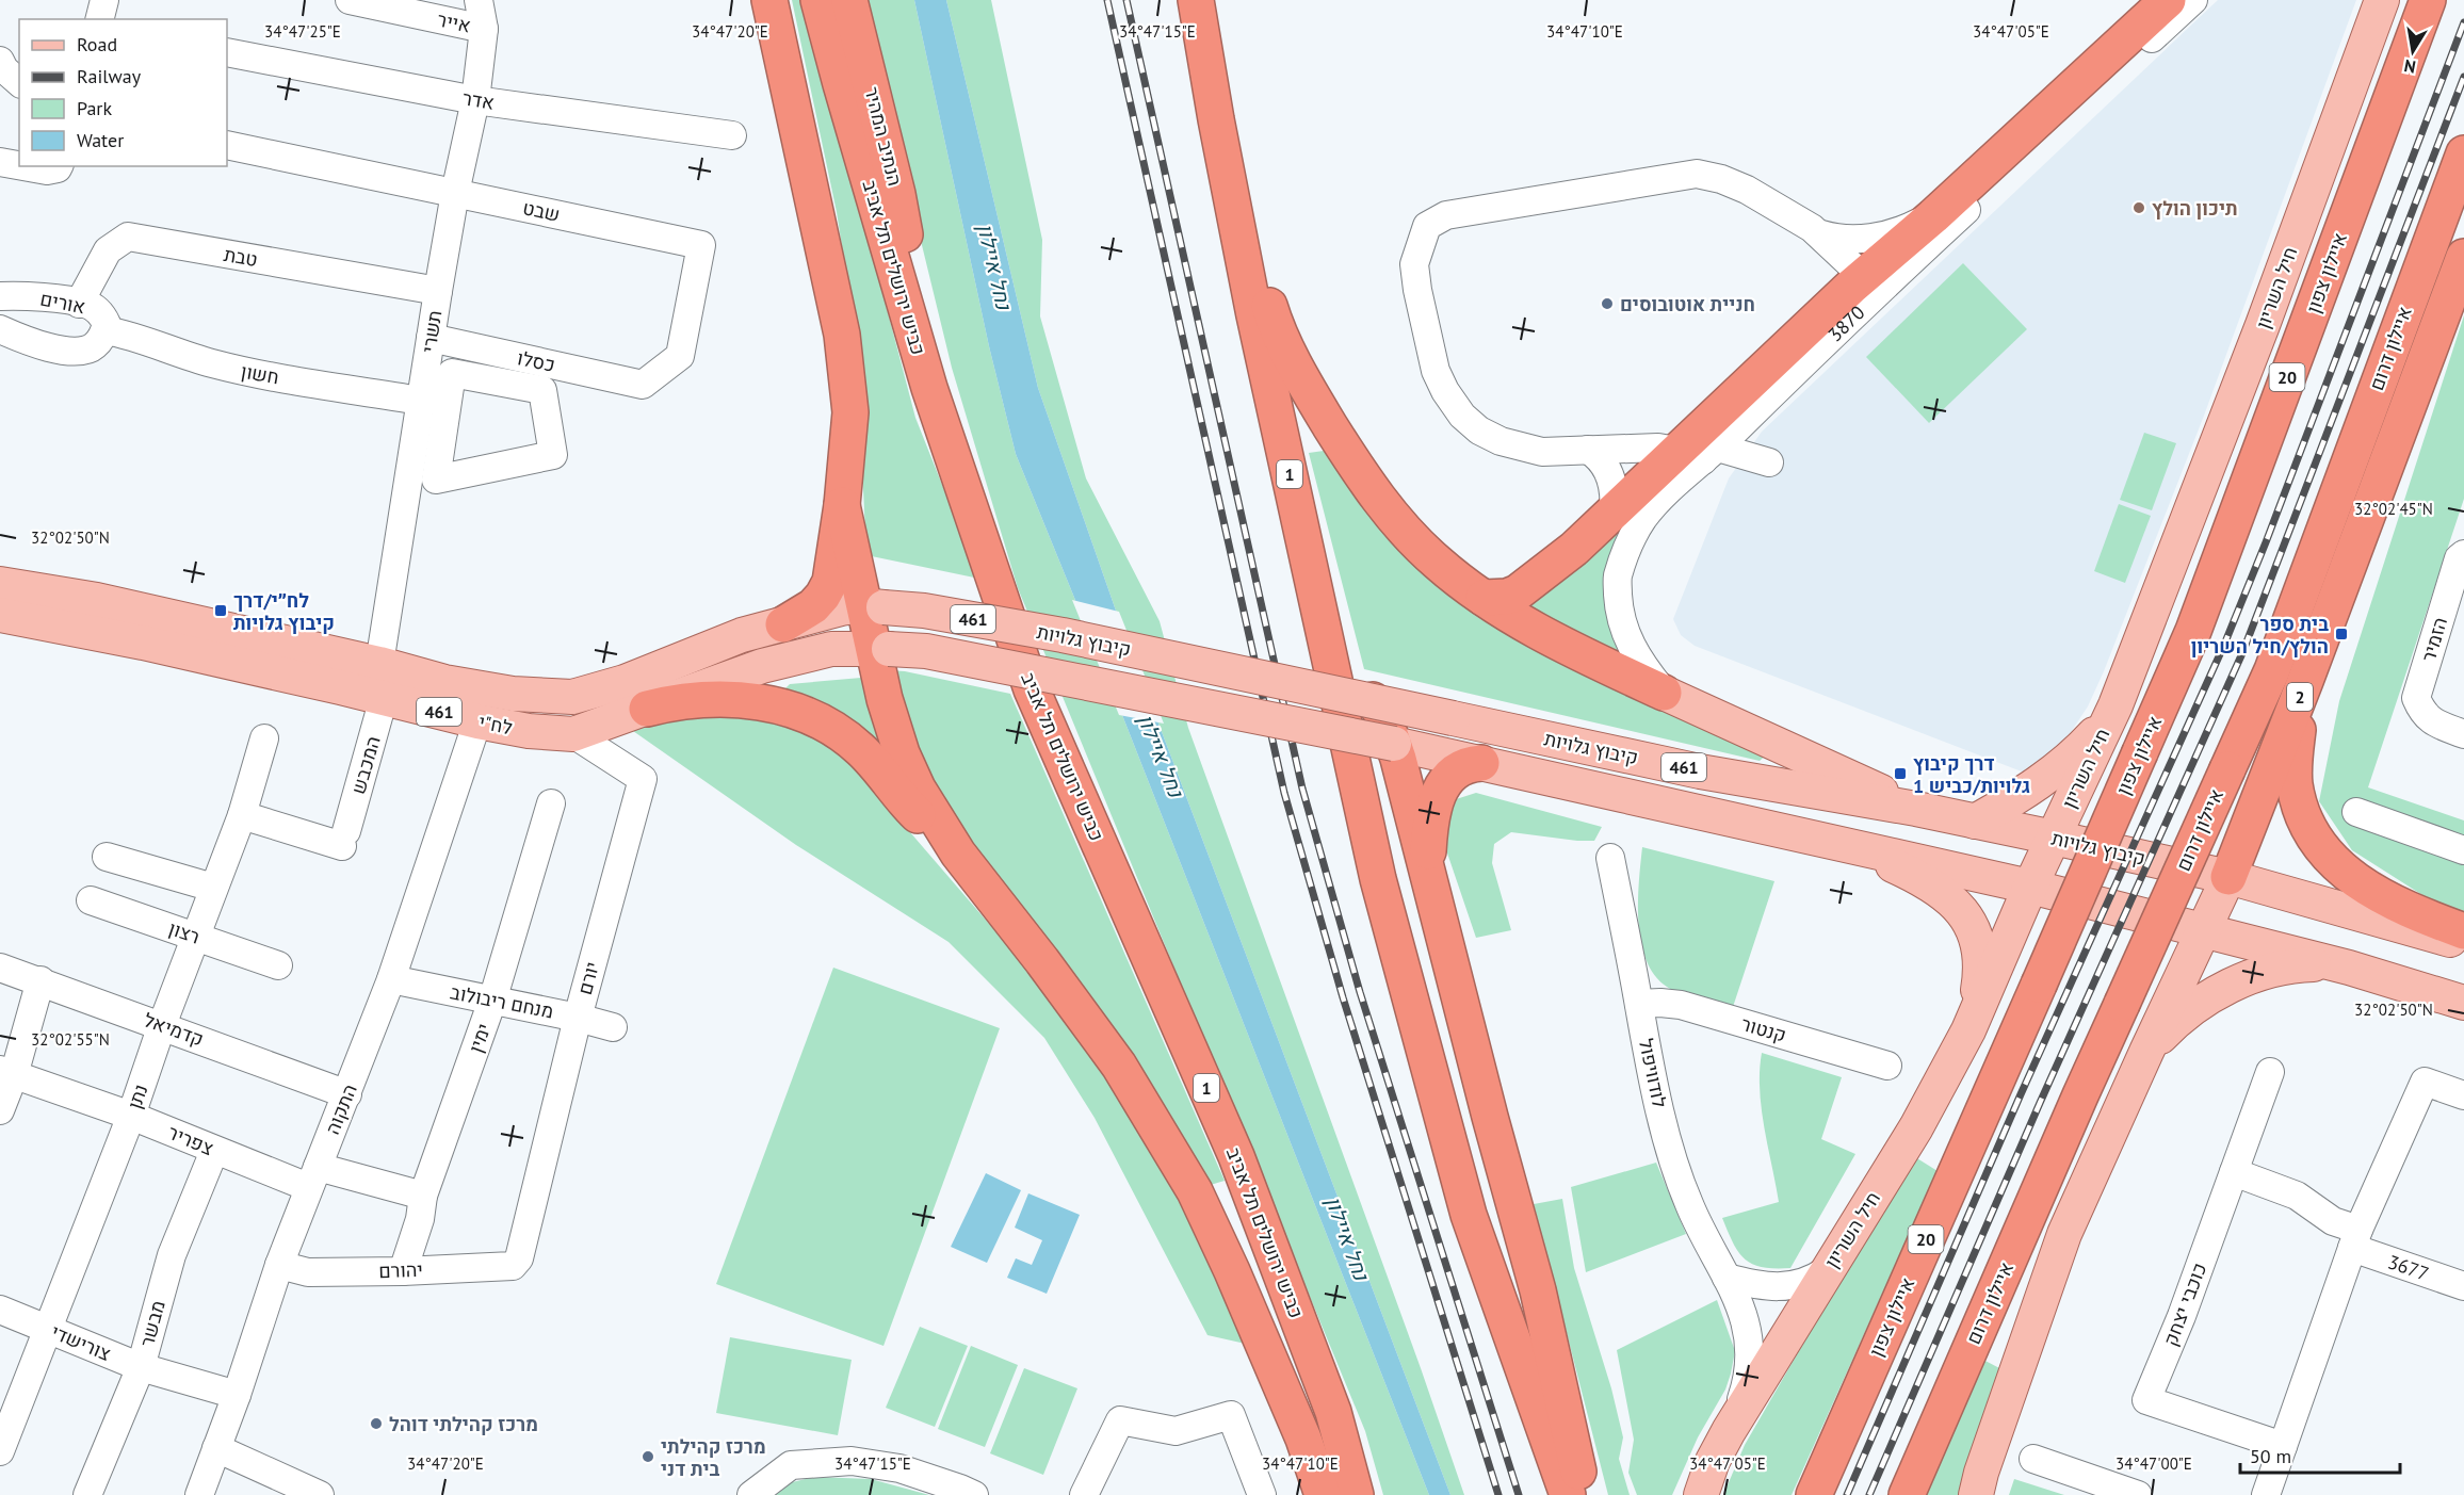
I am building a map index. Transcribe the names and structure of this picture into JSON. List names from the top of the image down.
{
  "streets": {
    "highway": [
      "הנתיב המהיר",
      "כביש ירושלים תל אביב",
      "איילון צפון",
      "איילון דרום",
      "20",
      "1",
      "2"
    ],
    "main road": [
      "חיל השריון",
      "461",
      "קיבוץ גלויות",
      "לח\"י"
    ],
    "street": [
      "אייר",
      "אדר",
      "שבט",
      "טבת",
      "אורים",
      "3870",
      "תשרי",
      "כסלו",
      "חשון",
      "הזמיר",
      "המכבש",
      "רצון",
      "יורם",
      "מנחם ריבולוב",
      "קדמיאל",
      "קנטור",
      "ימין",
      "לודוויפול",
      "נתן",
      "התקוה",
      "צפריר",
      "3677",
      "יהורם",
      "כוכבי יצחק",
      "מבשר",
      "צורישדי"
    ]
  },
  "crossings": [
    ["אייר", "תשרי"],
    ["אדר", "תשרי"],
    ["הנתיב המהיר", "כביש ירושלים תל אביב"],
    ["שבט", "תשרי"],
    ["שבט", "כסלו"],
    ["טבת", "אורים"],
    ["טבת", "תשרי"],
    ["חיל השריון", "קיבוץ גלויות"],
    ["חיל השריון", "לודוויפול"],
    ["אורים", "חשון"],
    ["תשרי", "כסלו"],
    ["תשרי", "חשון"],
    ["תשרי", "לח\"י"],
    ["קיבוץ גלויות", "2"],
    ["קיבוץ גלויות", "לח\"י"],
    ["לח\"י", "המכבש"],
    ["לח\"י", "יורם"],
    ["לח\"י", "התקוה"],
    ["המכבש", "נתן"],
    ["רצון", "נתן"],
    ["יורם", "מנחם ריבולוב"],
    ["יורם", "יהורם"],
    ["מנחם ריבולוב", "ימין"],
    ["מנחם ריבולוב", "התקוה"],
    ["קדמיאל", "נתן"],
    ["קדמיאל", "התקוה"],
    ["קנטור", "לודוויפול"],
    ["ימין", "צפריר"],
    ["ימין", "יהורם"],
    ["נתן", "צפריר"],
    ["נתן", "צורישדי"],
    ["התקוה", "צפריר"],
    ["התקוה", "יהורם"],
    ["התקוה", "צורישדי"],
    ["צפריר", "מבשר"],
    ["3677", "כוכבי יצחק"],
    ["מבשר", "צורישדי"]
  ],
  "water": ["נחל איילון"],
  "places": {
    "other": [
      "תיכון הולץ",
      "חניית אוטובוסים",
      "מרכז קהילתי דוהל",
      "מרכז קהילתי בית דני"
    ],
    "transit": ["לח״י/דרך קיבוץ גלויות", "בית ספר הולץ/חיל השריון", "דרך קיבוץ גלויות/כביש 1"]
  },
  "legend": [
    "Road",
    "Railway",
    "Park",
    "Water"
  ],
  "scale_bar": "50 m",
  "north": "bottom",
  "coordinates": [
    "34°47'25\"E",
    "34°47'20\"E",
    "34°47'15\"E",
    "34°47'10\"E",
    "34°47'05\"E",
    "32°02'45\"N",
    "32°02'50\"N",
    "32°02'55\"N",
    "34°47'00\"E"
  ]
}
